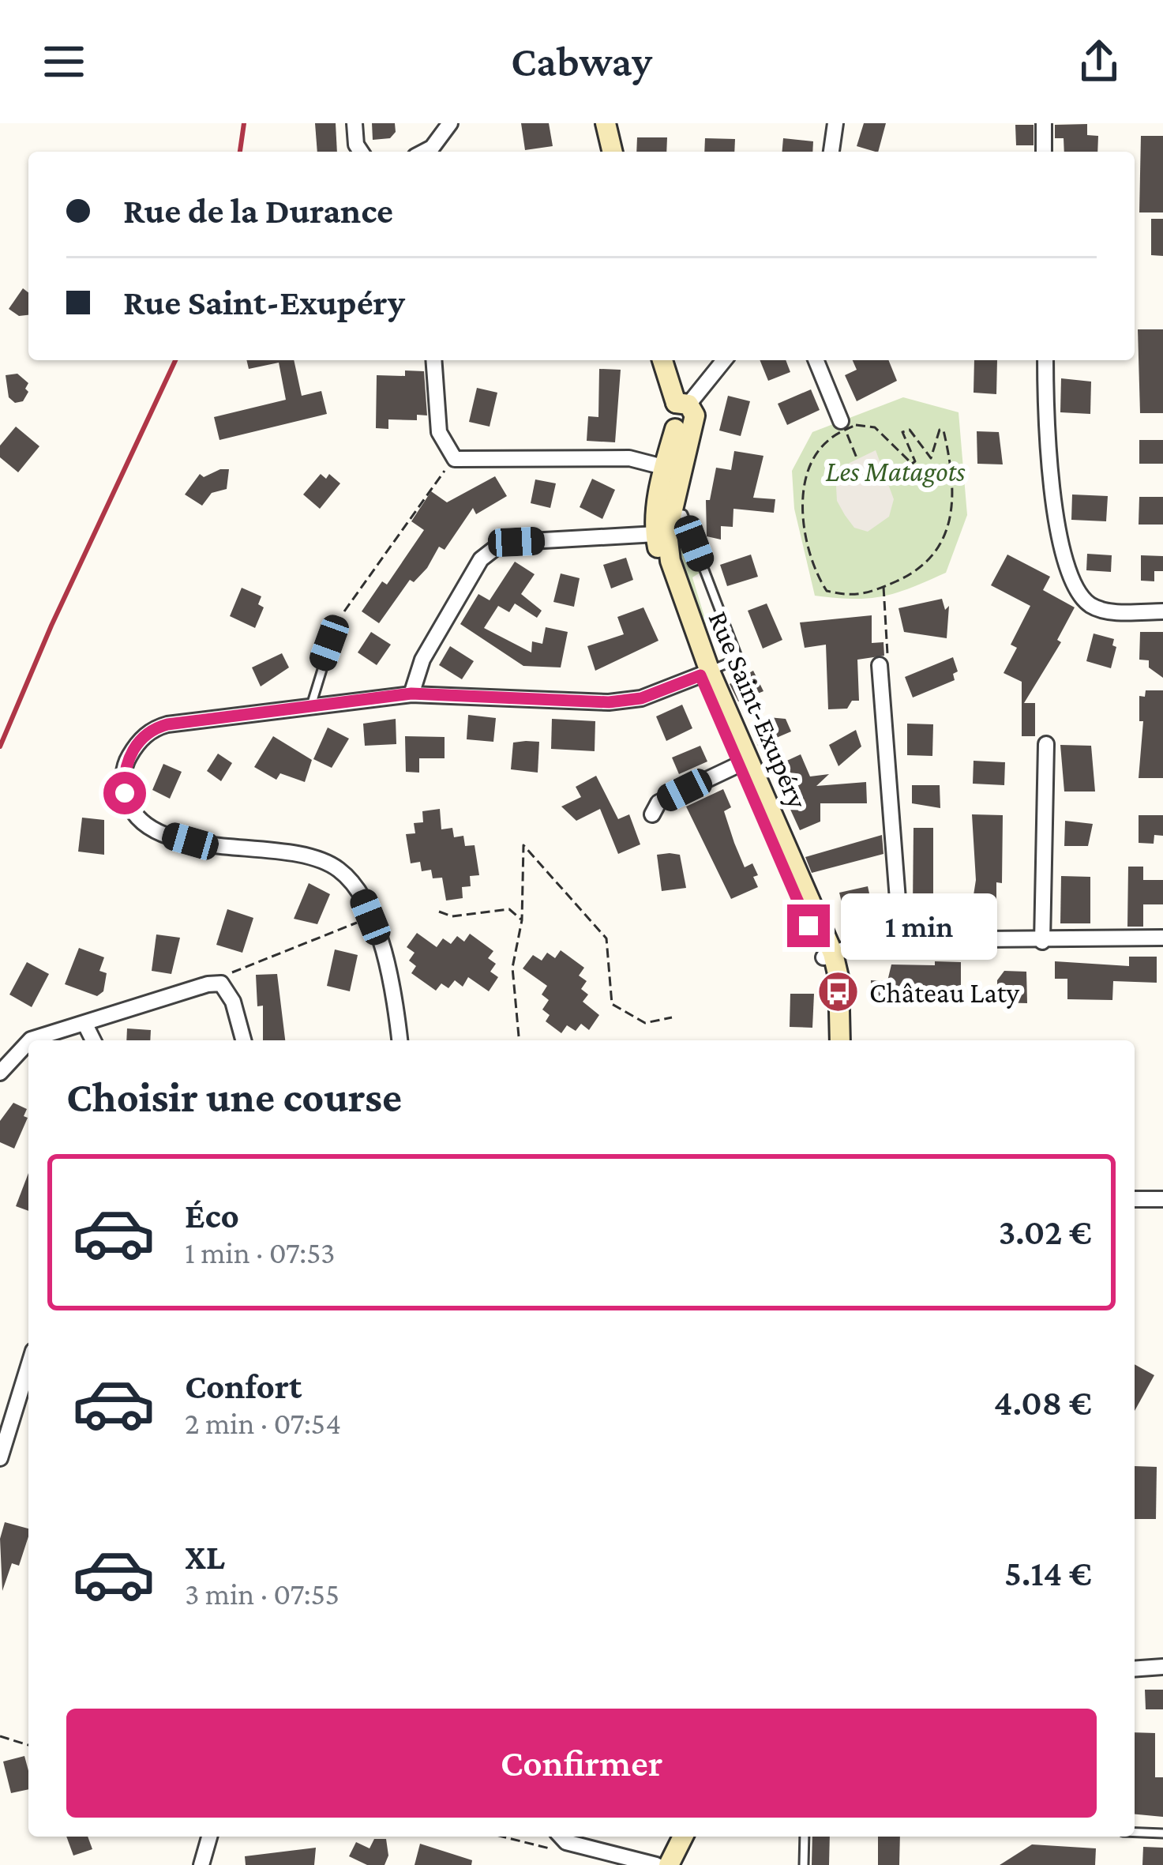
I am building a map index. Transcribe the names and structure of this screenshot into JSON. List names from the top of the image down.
{
  "streets": {
    "main road": ["Rue Saint-Exupéry"]
  },
  "parks": ["Les Matagots"],
  "places": {
    "bus stop": ["Château Laty"]
  },
  "page": {
    "header": "Cabway",
    "banner": ["Rue de la Durance", "Rue Saint-Exupéry"],
    "bubble": "1 min",
    "heading": "Choisir une course",
    "list": [
      {
        "name": "Éco",
        "note": "1 min · 07:53",
        "value": "3.02 €"
      },
      {
        "name": "Confort",
        "note": "2 min · 07:54",
        "value": "4.08 €"
      },
      {
        "name": "XL",
        "note": "3 min · 07:55",
        "value": "5.14 €"
      }
    ],
    "buttons": "Confirmer"
  }
}
